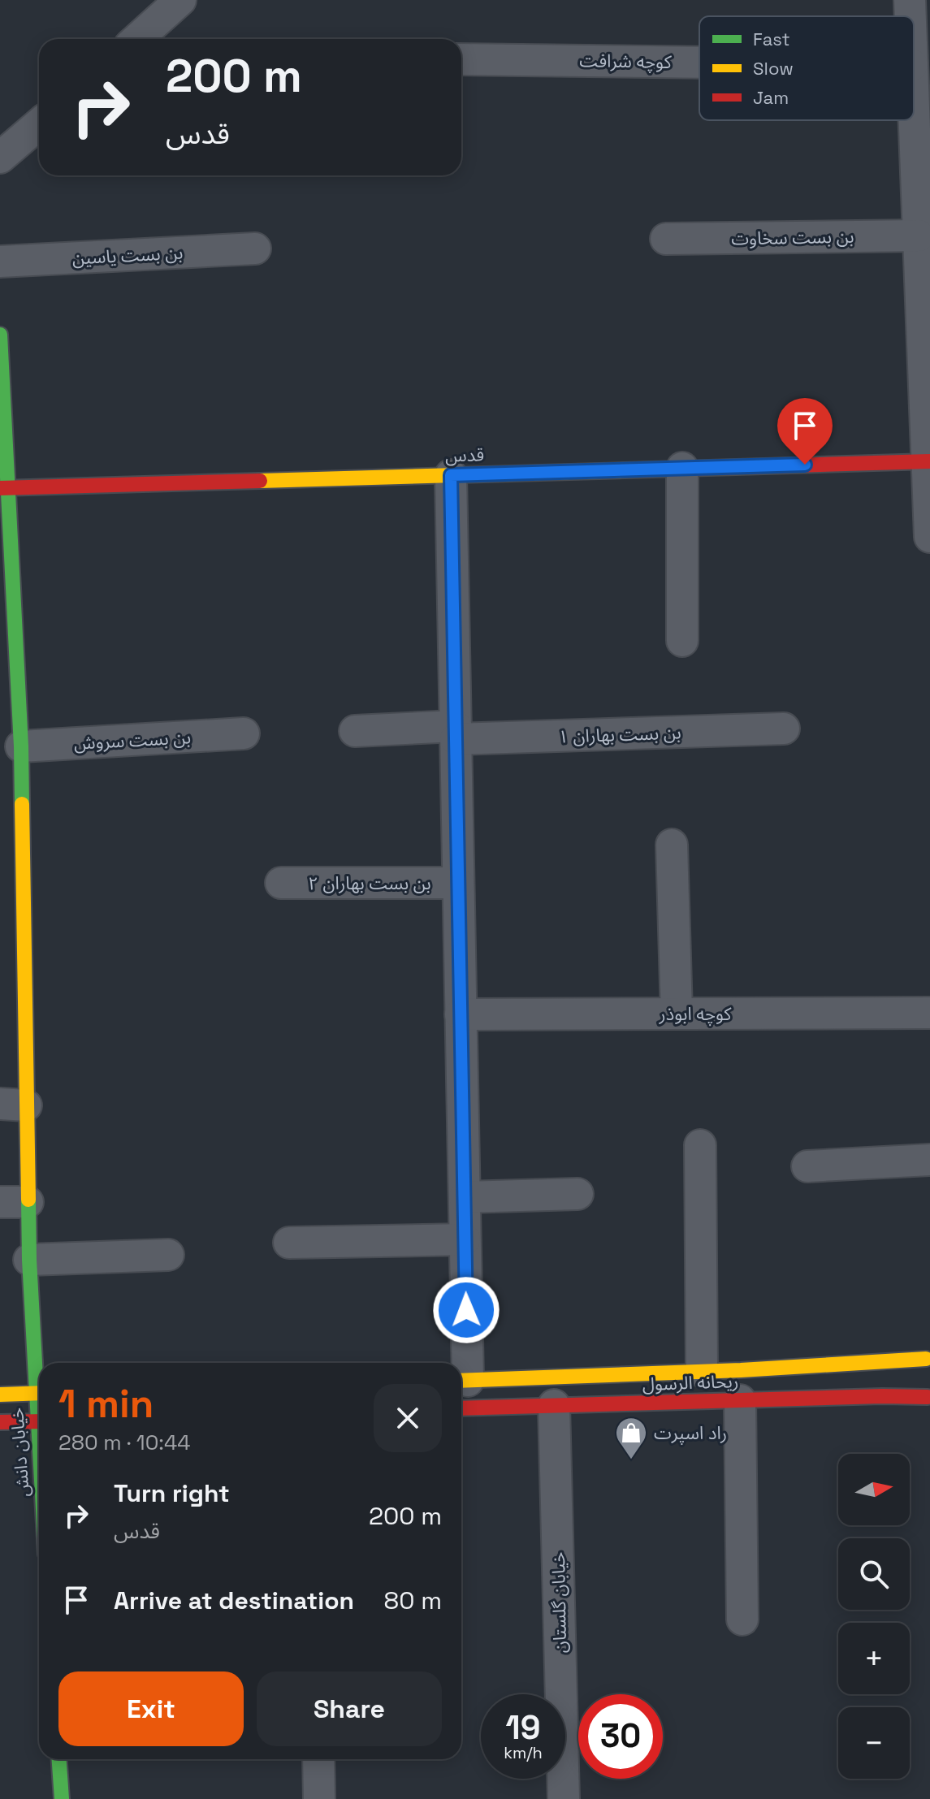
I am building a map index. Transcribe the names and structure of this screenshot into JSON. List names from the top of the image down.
{
  "streets": {
    "street": [
      "کوچه شرافت",
      "بن بست سخاوت",
      "بن بست یاسین",
      "قدس",
      "بن بست بهاران ۱",
      "بن بست سروش",
      "بن بست بهاران ۲",
      "کوچه ابوذر",
      "ریحانه الرسول",
      "خیابان دانش",
      "خیابان گلستان"
    ]
  },
  "crossings": [
    ["قدس", "خیابان دانش"],
    ["بن بست سروش", "خیابان دانش"],
    ["ریحانه الرسول", "خیابان گلستان"]
  ],
  "places": {
    "shop": ["راد اسپرت"]
  },
  "legend": ["Fast", "Slow", "Jam"],
  "north": "right",
  "page": {
    "turn": ["200 m", "قدس"],
    "heading": ["1 min", "280 m · 10:44"],
    "map_buttons": ["+", "−"],
    "list": [
      {
        "name": "Turn right",
        "note": "قدس",
        "value": "200 m"
      },
      {
        "name": "Arrive at destination",
        "value": "80 m"
      }
    ],
    "buttons": ["Exit", "Share"],
    "speed": "19 km/h",
    "limit": "30"
  }
}
